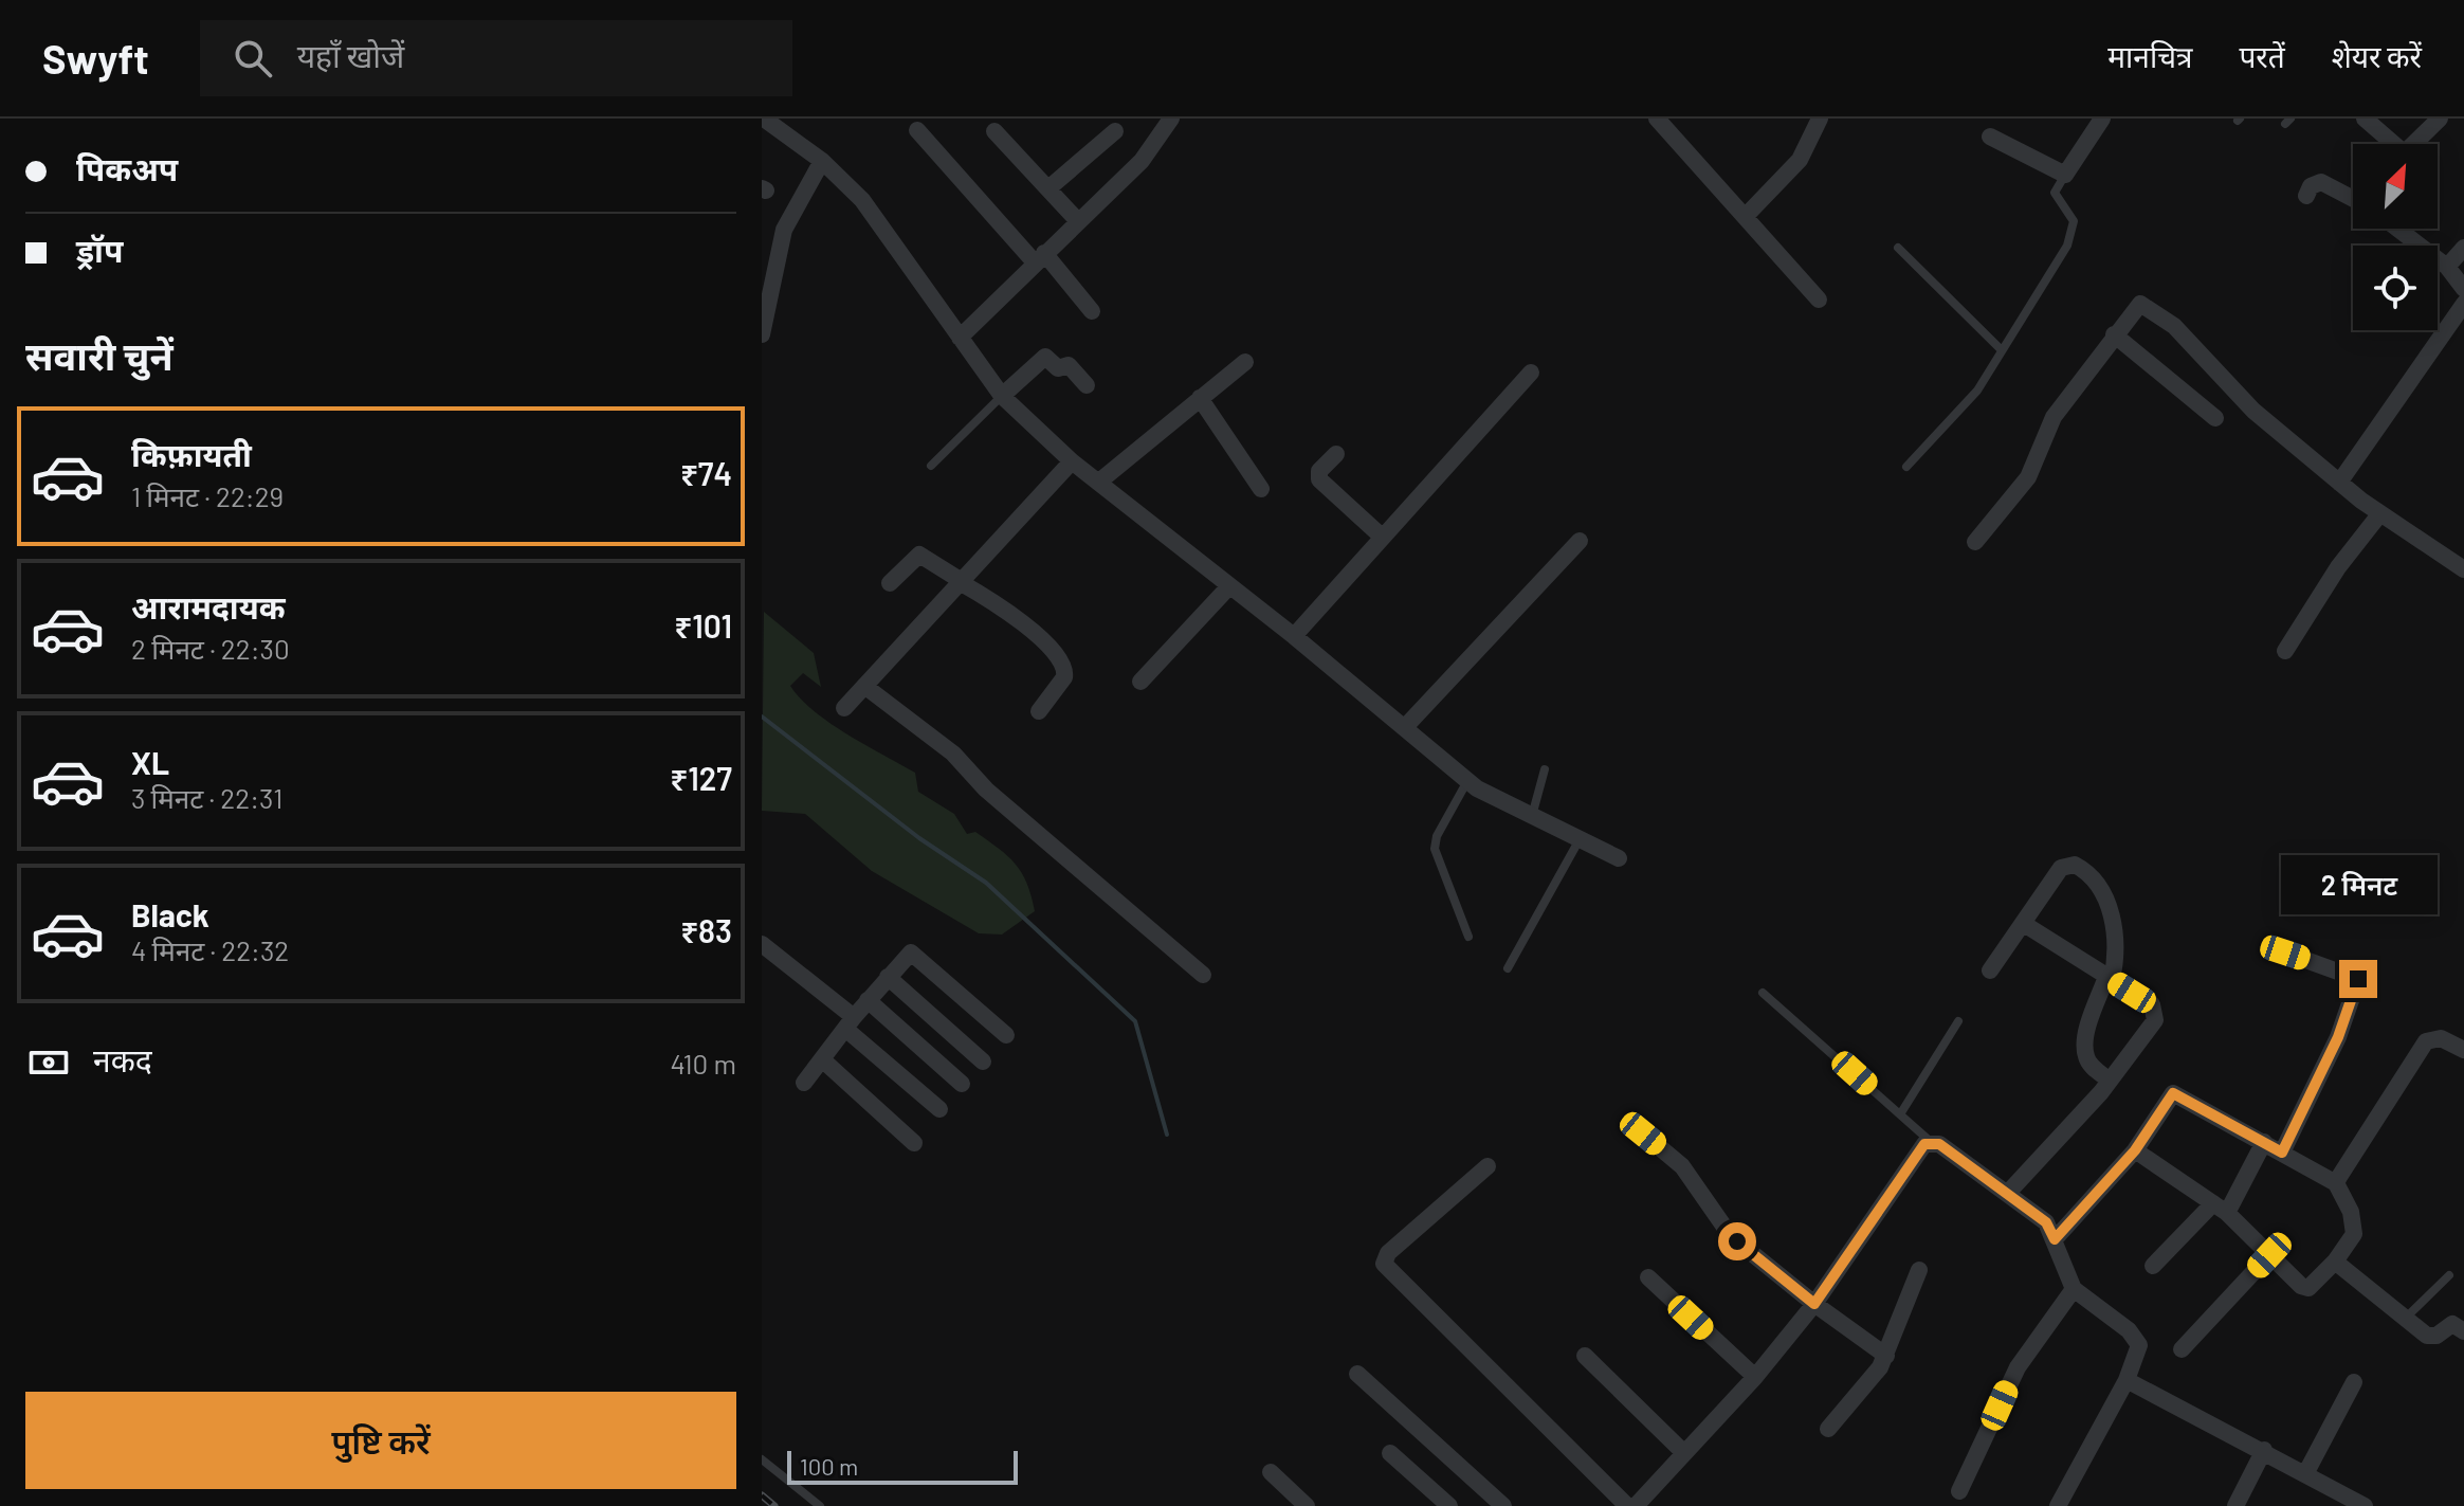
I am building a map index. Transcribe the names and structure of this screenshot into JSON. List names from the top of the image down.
{
  "scale_bar": "100 m",
  "north": "top right",
  "page": {
    "header": "Swyft",
    "search": "यहाँ खोजें",
    "nav": ["मानचित्र", "परतें", "शेयर करें"],
    "banner": ["पिकअप", "ड्रॉप"],
    "heading": "सवारी चुनें",
    "list": [
      {
        "name": "किफ़ायती",
        "note": "1 मिनट · 22:29",
        "value": "₹74"
      },
      {
        "name": "आरामदायक",
        "note": "2 मिनट · 22:30",
        "value": "₹101"
      },
      {
        "name": "XL",
        "note": "3 मिनट · 22:31",
        "value": "₹127"
      },
      {
        "name": "Black",
        "note": "4 मिनट · 22:32",
        "value": "₹83"
      }
    ],
    "bubble": "2 मिनट",
    "pay": ["नकद", "410 m"],
    "buttons": "पुष्टि करें",
    "scale": "100 m"
  }
}
